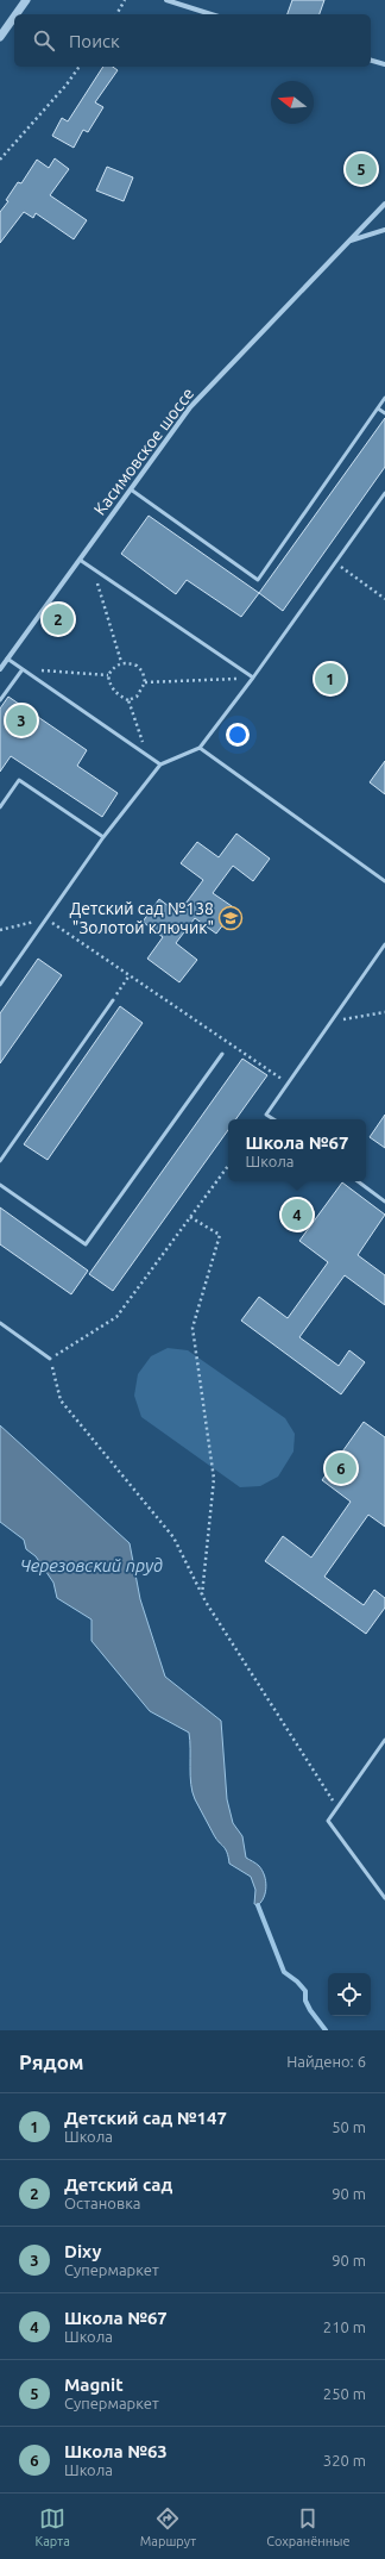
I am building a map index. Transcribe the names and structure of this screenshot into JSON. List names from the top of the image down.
{
  "streets": {
    "street": ["Касимовское шоссе"]
  },
  "water": ["Черезовский пруд"],
  "places": {
    "school or university": ["Детский сад №138 \"Золотой ключик\""]
  },
  "north": "left",
  "page": {
    "search": "Поиск",
    "pins": [
      "5",
      "2",
      "1",
      "3",
      "4",
      "6"
    ],
    "popup": ["Школа №67", "Школа"],
    "heading": ["Рядом", "Найдено: 6"],
    "list": [
      {
        "mark": "1",
        "name": "Детский сад №147",
        "note": "Школа",
        "value": "50 m"
      },
      {
        "mark": "2",
        "name": "Детский сад",
        "note": "Остановка",
        "value": "90 m"
      },
      {
        "mark": "3",
        "name": "Dixy",
        "note": "Супермаркет",
        "value": "90 m"
      },
      {
        "mark": "4",
        "name": "Школа №67",
        "note": "Школа",
        "value": "210 m"
      },
      {
        "mark": "5",
        "name": "Magnit",
        "note": "Супермаркет",
        "value": "250 m"
      },
      {
        "mark": "6",
        "name": "Школа №63",
        "note": "Школа",
        "value": "320 m"
      }
    ],
    "nav": ["Карта", "Маршрут", "Сохранённые"]
  }
}
